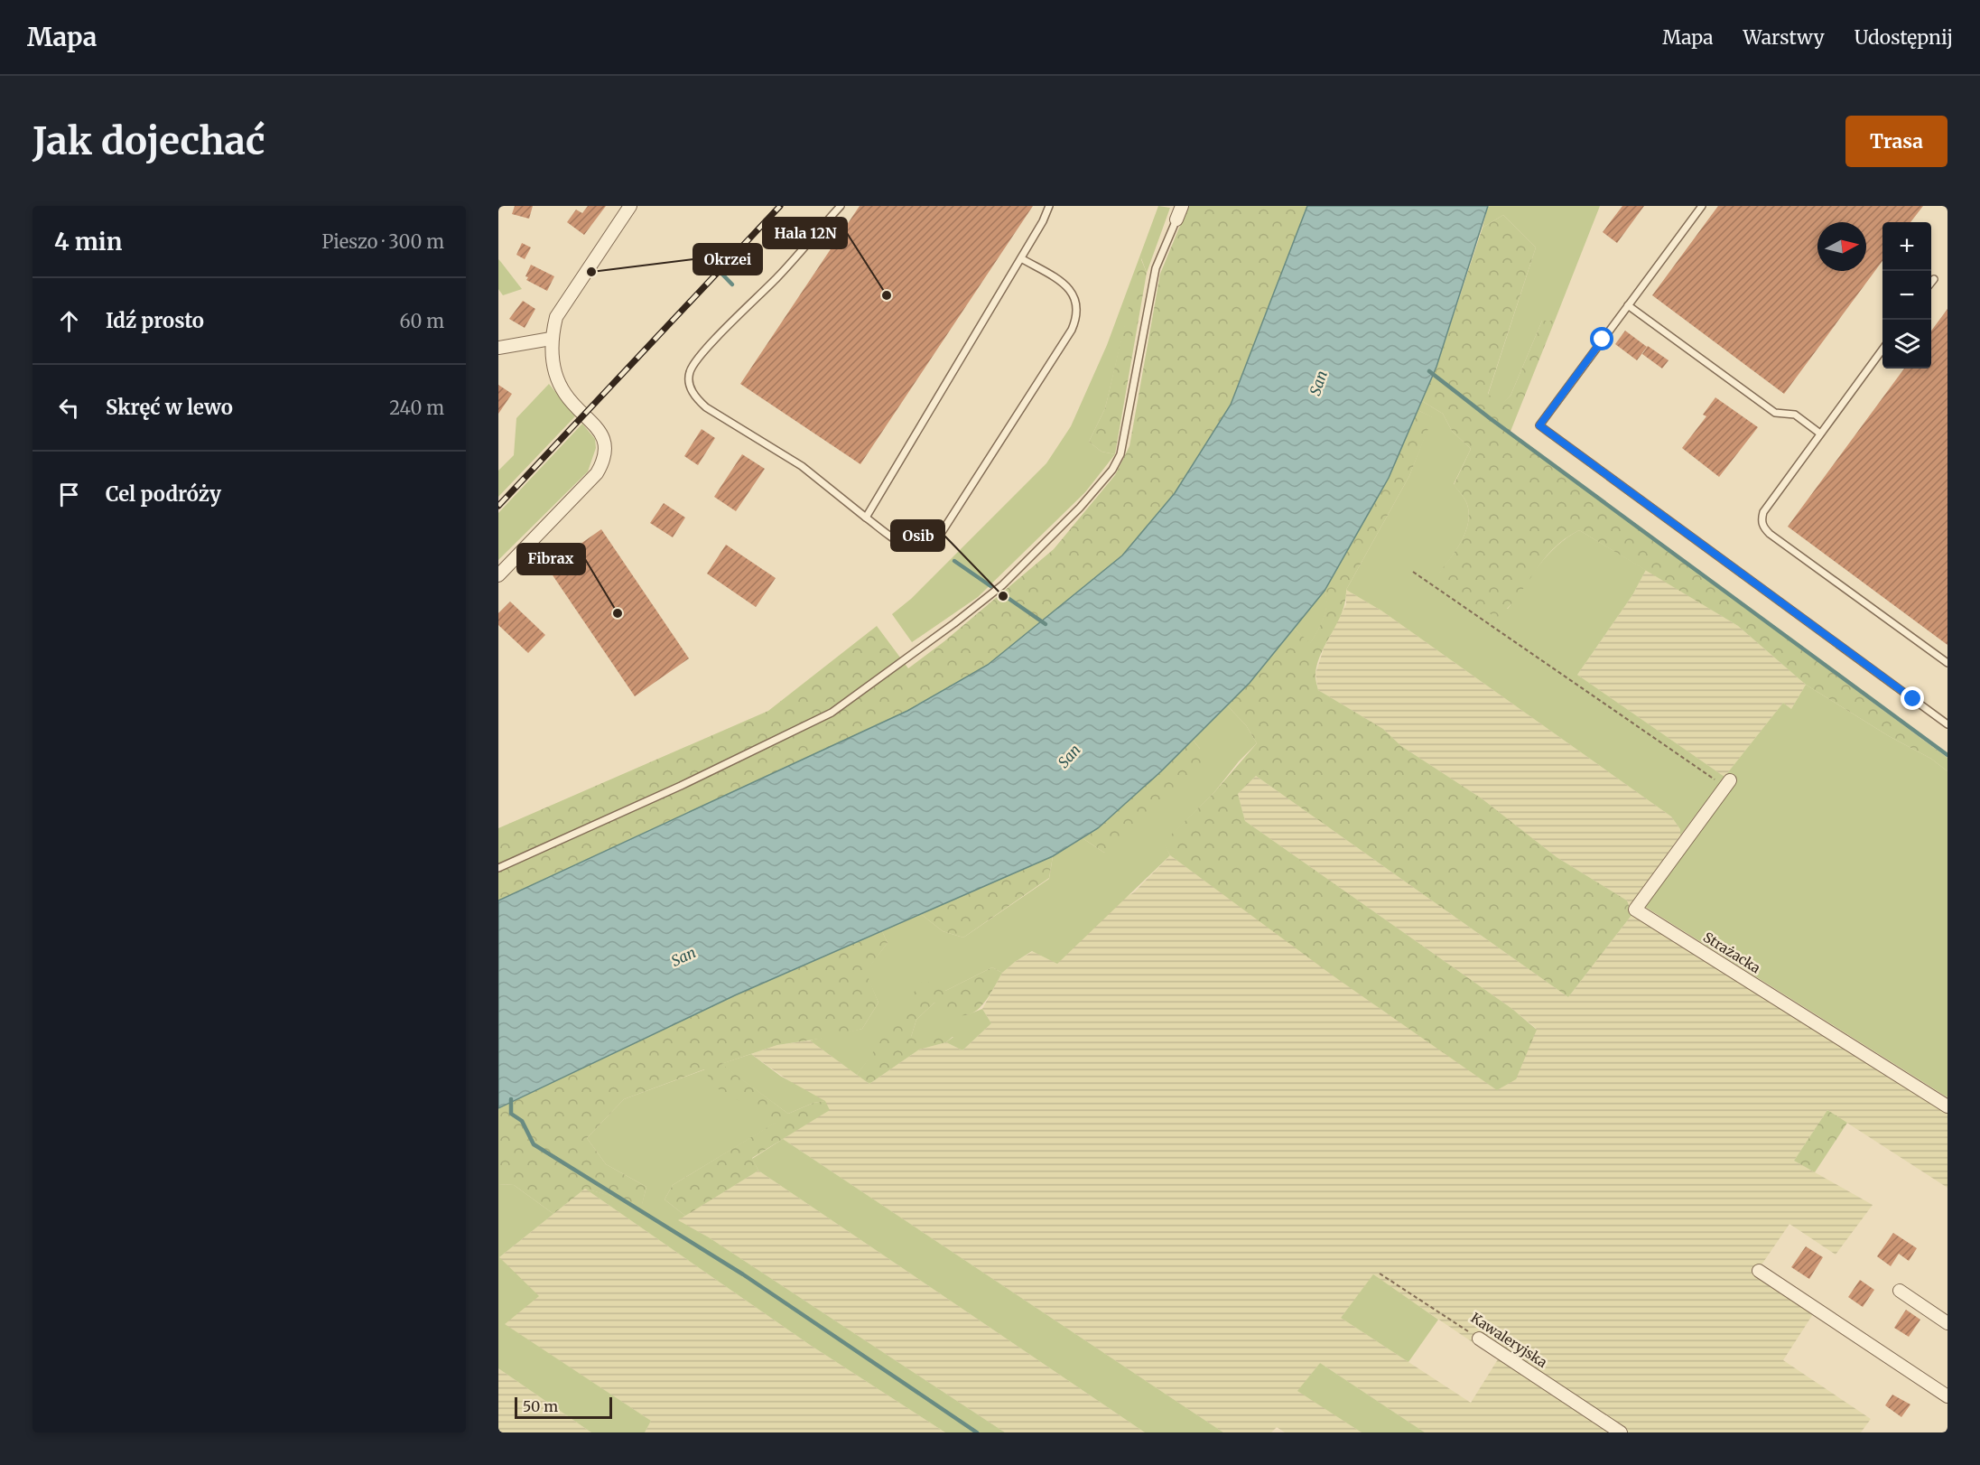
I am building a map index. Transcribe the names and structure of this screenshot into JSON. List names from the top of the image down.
{
  "streets": {
    "street": ["Strażacka", "Kawaleryjska"]
  },
  "water": ["San"],
  "places": [
    "Okrzei",
    "Hala 12N",
    "Osib",
    "Fibrax"
  ],
  "scale_bar": "50 m",
  "north": "right",
  "page": {
    "header": "Mapa",
    "nav": ["Mapa", "Warstwy", "Udostępnij"],
    "buttons": "Trasa",
    "title": "Jak dojechać",
    "heading": ["4 min", "Pieszo · 300 m"],
    "map_buttons": ["+", "−"],
    "list": [
      ["Idź prosto", "60 m"],
      ["Skręć w lewo", "240 m"],
      "Cel podróży"
    ],
    "scale": "50 m"
  }
}
